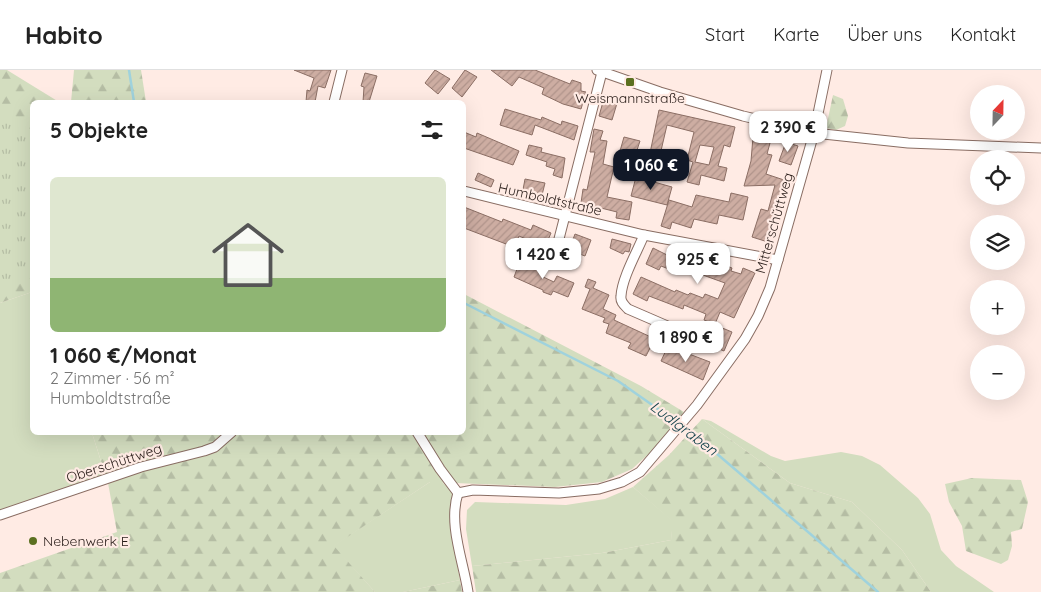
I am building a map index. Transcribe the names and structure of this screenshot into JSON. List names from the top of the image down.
{
  "streets": {
    "street": ["Humboldtstraße", "Mitterschüttweg", "Oberschüttweg"]
  },
  "crossings": [
    ["Humboldtstraße", "Mitterschüttweg"]
  ],
  "water": ["Ludlgraben"],
  "places": {
    "transit": ["Weismannstraße"],
    "other": ["Nebenwerk E"]
  },
  "north": "top",
  "page": {
    "header": "Habito",
    "nav": [
      "Start",
      "Karte",
      "Über uns",
      "Kontakt"
    ],
    "map_buttons": ["+", "−"],
    "heading": "5 Objekte",
    "price": [
      "2 390 €",
      "1 060 €",
      "1 420 €",
      "925 €",
      "1 890 €"
    ],
    "list": [
      {
        "name": "1 060 €/Monat",
        "note": "2 Zimmer · 56 m² · Humboldtstraße"
      }
    ]
  }
}
